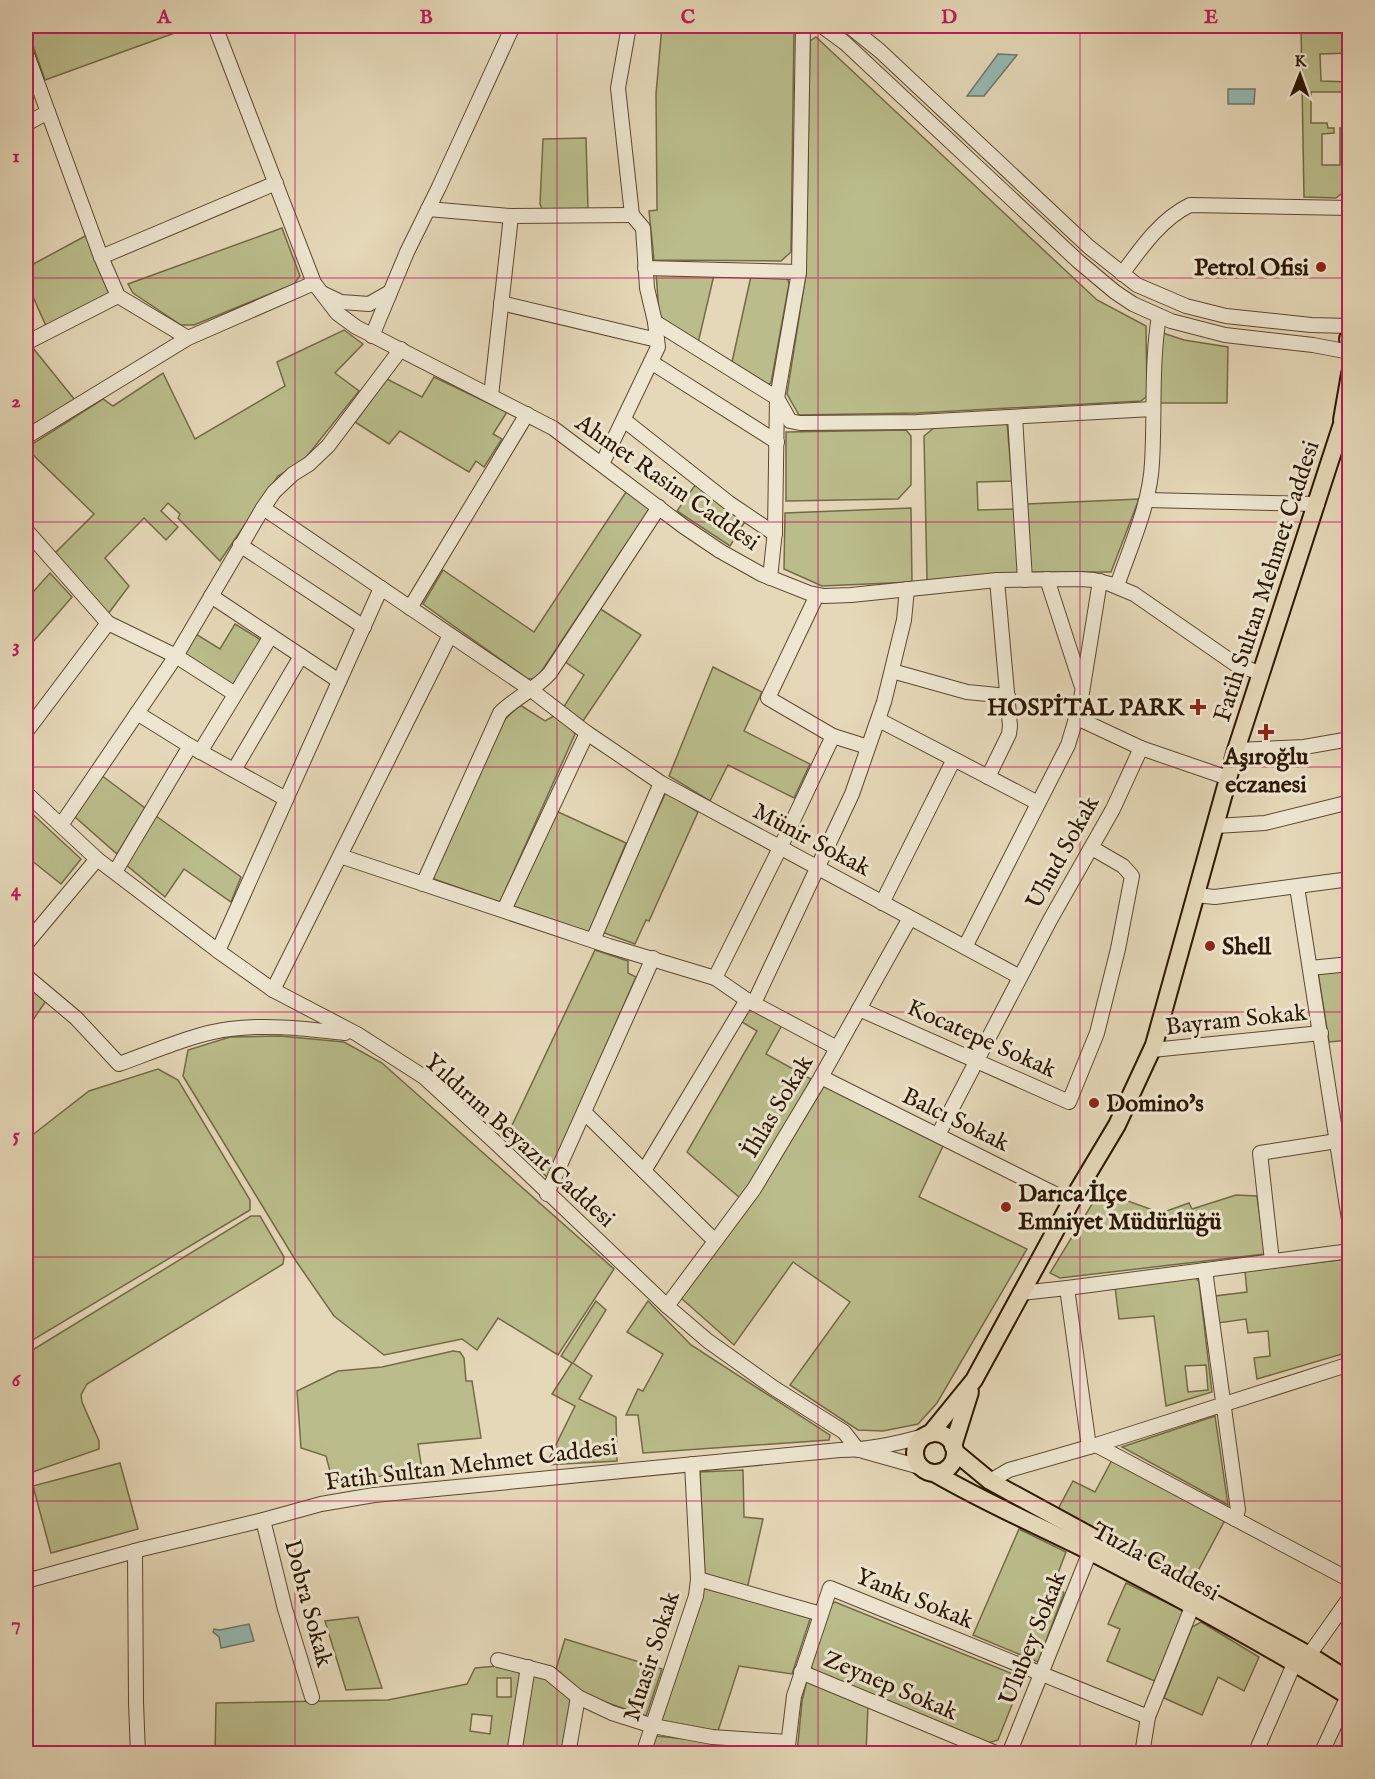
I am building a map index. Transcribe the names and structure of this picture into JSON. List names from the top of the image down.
{
  "streets": {
    "main road": ["Fatih Sultan Mehmet Caddesi", "Tuzla Caddesi"],
    "street": [
      "Ahmet Rasim Caddesi",
      "Münir Sokak",
      "Uhud Sokak",
      "Bayram Sokak",
      "Kocatepe Sokak",
      "İhlas Sokak",
      "Balcı Sokak",
      "Yıldırım Beyazıt Caddesi",
      "Yankı Sokak",
      "Dobra Sokak",
      "Ulubey Sokak",
      "Muasir Sokak",
      "Zeynep Sokak"
    ]
  },
  "crossings": [
    ["Ahmet Rasim Caddesi", "Fatih Sultan Mehmet Caddesi"],
    ["Fatih Sultan Mehmet Caddesi", "Bayram Sokak"],
    ["Fatih Sultan Mehmet Caddesi", "Balcı Sokak"],
    ["Fatih Sultan Mehmet Caddesi", "Yıldırım Beyazıt Caddesi"],
    ["Fatih Sultan Mehmet Caddesi", "Tuzla Caddesi"],
    ["Fatih Sultan Mehmet Caddesi", "Dobra Sokak"],
    ["Fatih Sultan Mehmet Caddesi", "Muasir Sokak"],
    ["Münir Sokak", "Uhud Sokak"],
    ["Münir Sokak", "İhlas Sokak"],
    ["Uhud Sokak", "Kocatepe Sokak"],
    ["Kocatepe Sokak", "İhlas Sokak"],
    ["İhlas Sokak", "Balcı Sokak"],
    ["İhlas Sokak", "Yıldırım Beyazıt Caddesi"],
    ["Tuzla Caddesi", "Ulubey Sokak"],
    ["Yankı Sokak", "Ulubey Sokak"],
    ["Yankı Sokak", "Zeynep Sokak"]
  ],
  "places": {
    "other": [
      "Petrol Ofisi",
      "Shell",
      "Domino's",
      "Darıca İlçe Emniyet Müdürlüğü"
    ],
    "health": ["HOSPİTAL PARK", "Aşıroğlu eczanesi"]
  },
  "north": "top",
  "grid": {
    "columns": [
      "A",
      "B",
      "C",
      "D",
      "E"
    ],
    "rows": [
      "1",
      "2",
      "3",
      "4",
      "5",
      "6",
      "7"
    ]
  }
}
